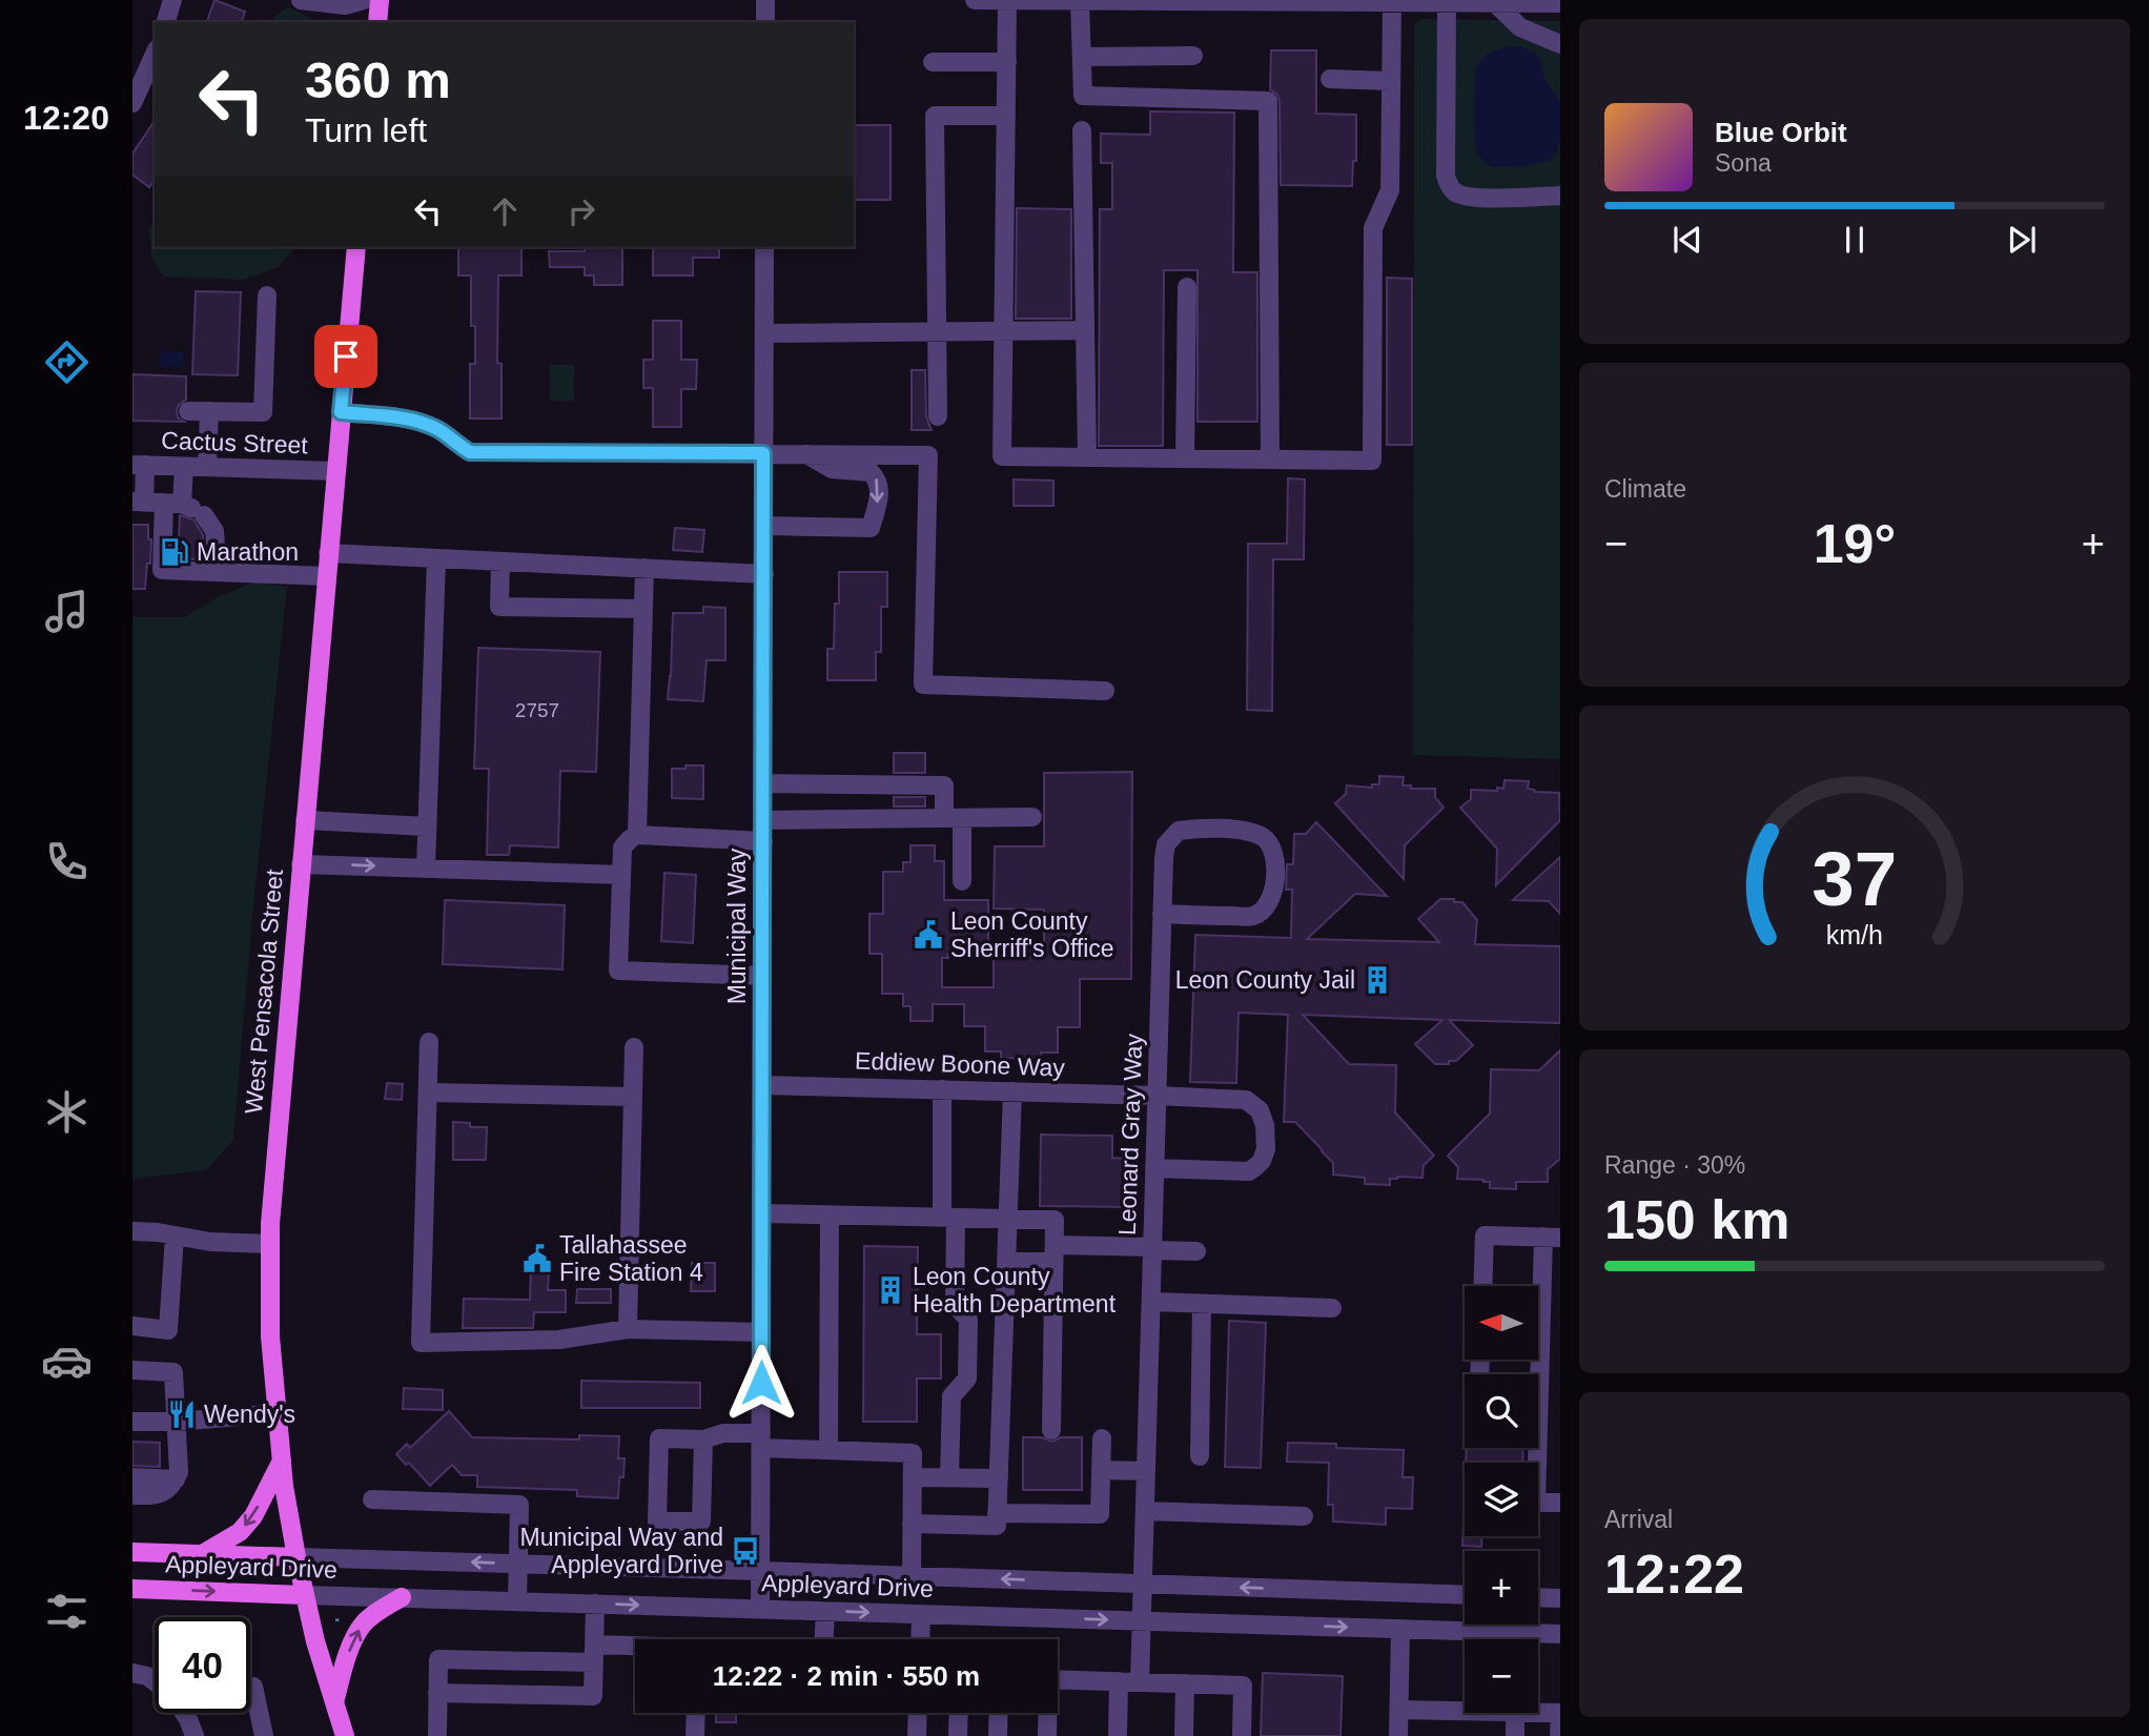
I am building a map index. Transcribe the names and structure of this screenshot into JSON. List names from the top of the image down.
{
  "streets": {
    "main road": ["West Pensacola Street", "Appleyard Drive"],
    "street": [
      "Cactus Street",
      "Municipal Way",
      "Eddiew Boone Way",
      "Leonard Gray Way"
    ]
  },
  "crossings": [
    ["Cactus Street", "West Pensacola Street"],
    ["Municipal Way", "Eddiew Boone Way"],
    ["Municipal Way", "Appleyard Drive"],
    ["West Pensacola Street", "Appleyard Drive"],
    ["Eddiew Boone Way", "Leonard Gray Way"],
    ["Leonard Gray Way", "Appleyard Drive"]
  ],
  "places": {
    "fuel station": ["Marathon"],
    "public building": ["Leon County Sherriff's Office", "Tallahassee Fire Station 4"],
    "building": ["Leon County Jail", "Leon County Health Department"],
    "restaurant": ["Wendy's"],
    "bus stop": ["Municipal Way and Appleyard Drive"]
  },
  "house_numbers": ["2757"],
  "north": "left",
  "page": {
    "tabs": "12:20",
    "turn": ["360 m", "Turn left"],
    "song": ["Blue Orbit", "Sona"],
    "tile": [
      "Climate",
      ["Range · 30%", "150 km"],
      ["Arrival", "12:22"]
    ],
    "heat": ["−", "19°", "+"],
    "map_buttons": ["+", "−"],
    "limit": "40",
    "trip": "12:22 · 2 min · 550 m",
    "gauge": ["37", "km/h"]
  }
}
